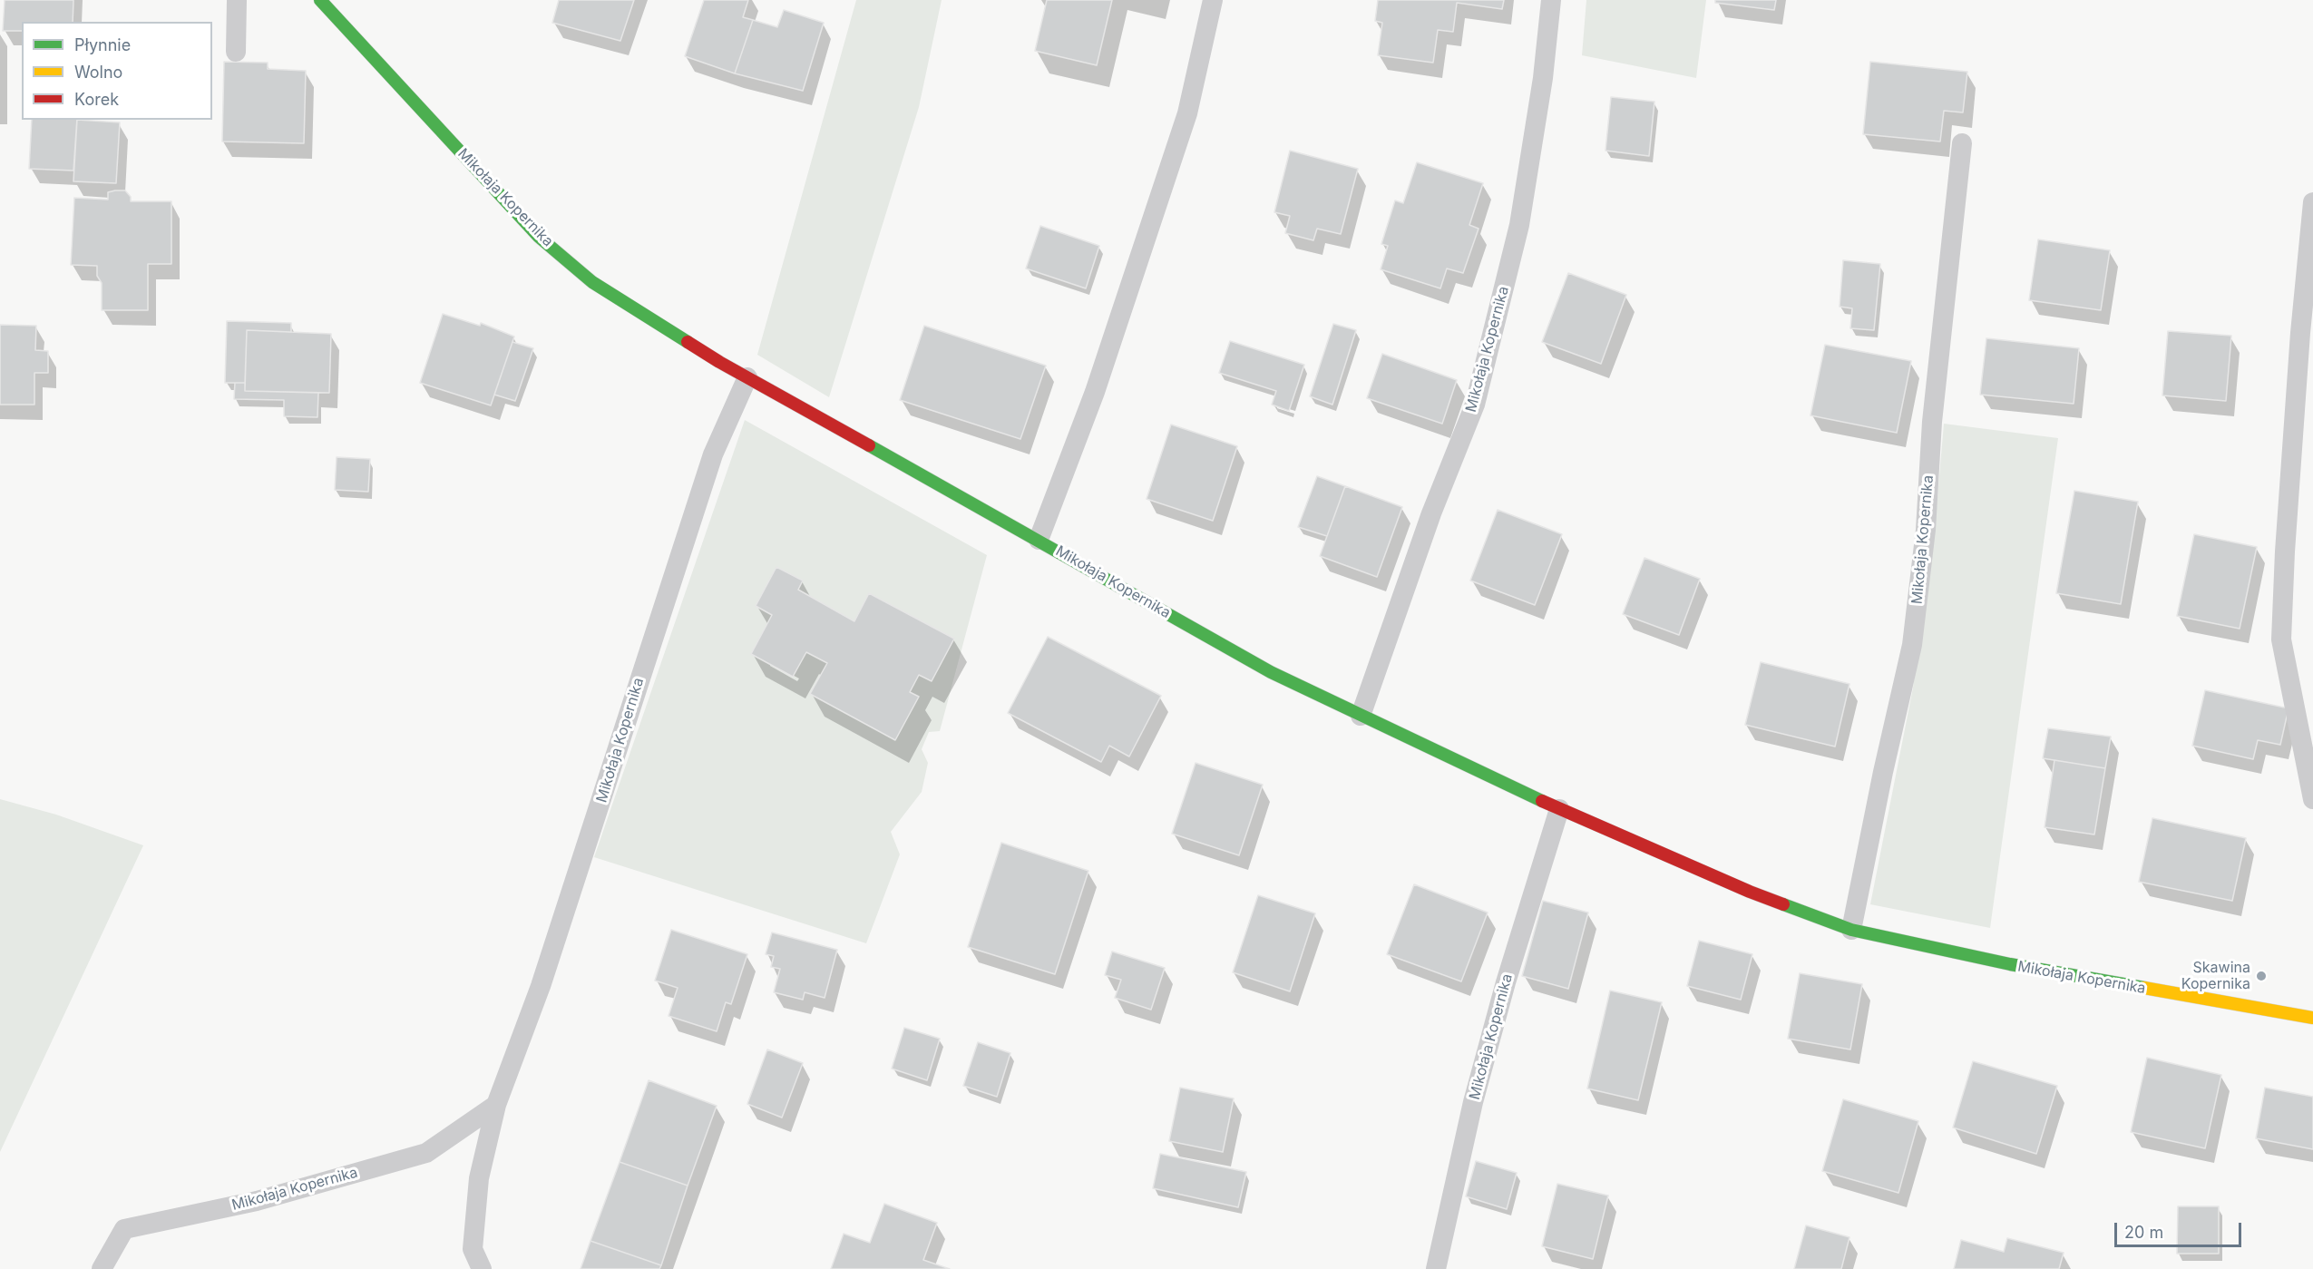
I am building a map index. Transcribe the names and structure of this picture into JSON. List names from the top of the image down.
{
  "streets": {
    "street": ["Mikołaja Kopernika"]
  },
  "places": ["Skawina Kopernika"],
  "legend": ["Płynnie", "Wolno", "Korek"],
  "scale_bar": "20 m"
}
